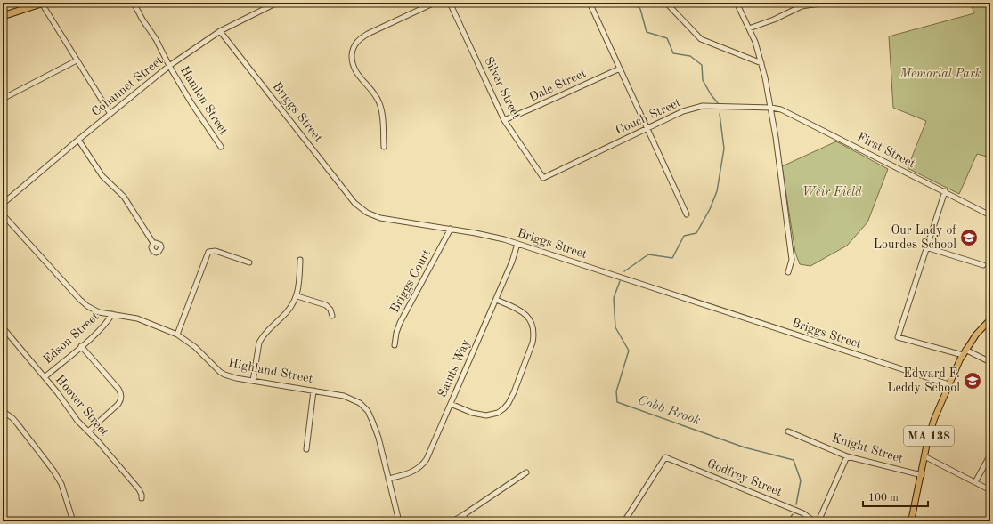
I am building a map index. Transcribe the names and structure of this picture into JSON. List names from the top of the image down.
{
  "streets": {
    "main road": ["MA 138"],
    "street": [
      "Dale Street",
      "Cohannet Street",
      "Silver Street",
      "Hamlen Street",
      "Briggs Street",
      "Couch Street",
      "First Street",
      "Briggs Court",
      "Edson Street",
      "Saints Way",
      "Highland Street",
      "Hoover Street",
      "Knight Street",
      "Godfrey Street"
    ]
  },
  "crossings": [
    ["Dale Street", "Silver Street"],
    ["Cohannet Street", "Hamlen Street"],
    ["Cohannet Street", "Briggs Street"],
    ["Silver Street", "Couch Street"],
    ["Briggs Street", "Briggs Court"],
    ["Briggs Street", "Saints Way"],
    ["Briggs Street", "MA 138"],
    ["Couch Street", "First Street"],
    ["Edson Street", "Highland Street"],
    ["Edson Street", "Hoover Street"],
    ["Saints Way", "Highland Street"],
    ["MA 138", "Knight Street"]
  ],
  "water": ["Cobb Brook"],
  "parks": ["Memorial Park", "Weir Field"],
  "places": {
    "school or university": ["Our Lady of Lourdes School", "Edward F. Leddy School"]
  },
  "scale_bar": "100 m"
}
